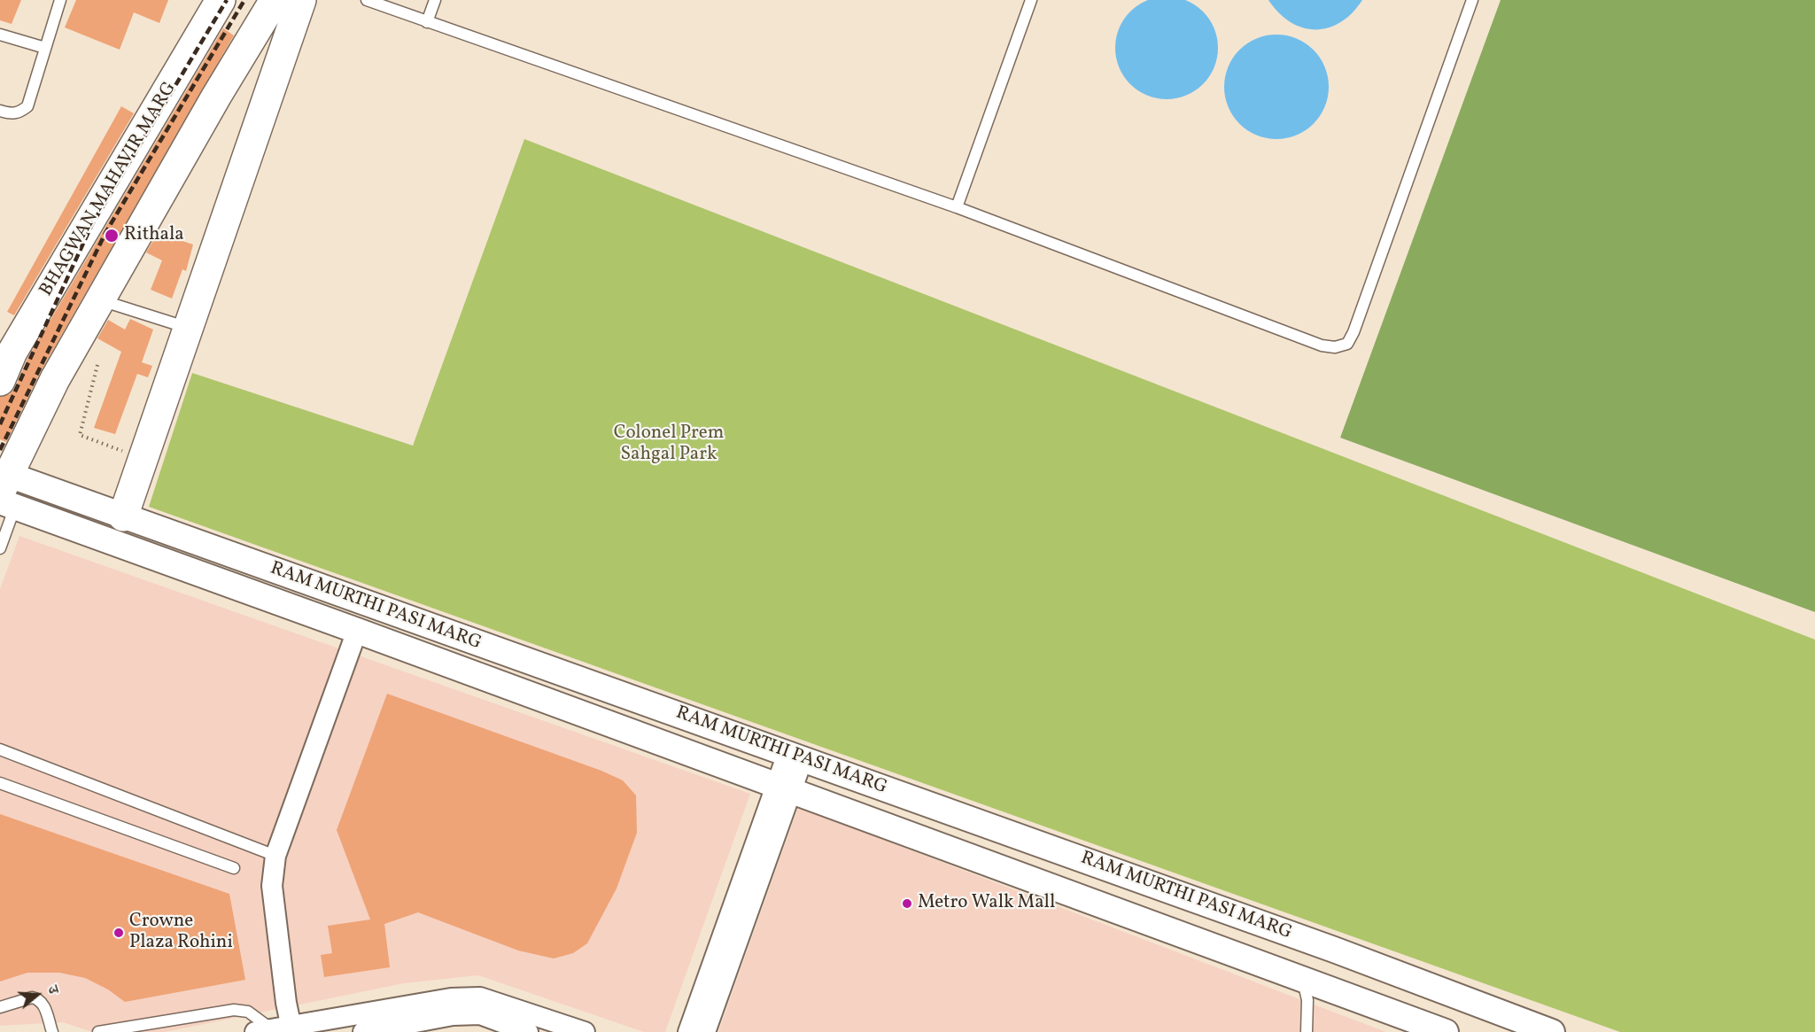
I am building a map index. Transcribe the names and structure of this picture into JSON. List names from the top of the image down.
{
  "streets": {
    "main road": ["BHAGWAN MAHAVIR MARG"],
    "street": ["RAM MURTHI PASI MARG"]
  },
  "parks": ["Colonel Prem Sahgal Park"],
  "places": ["Rithala", "Metro Walk Mall", "Crowne Plaza Rohini"],
  "north": "right"
}
